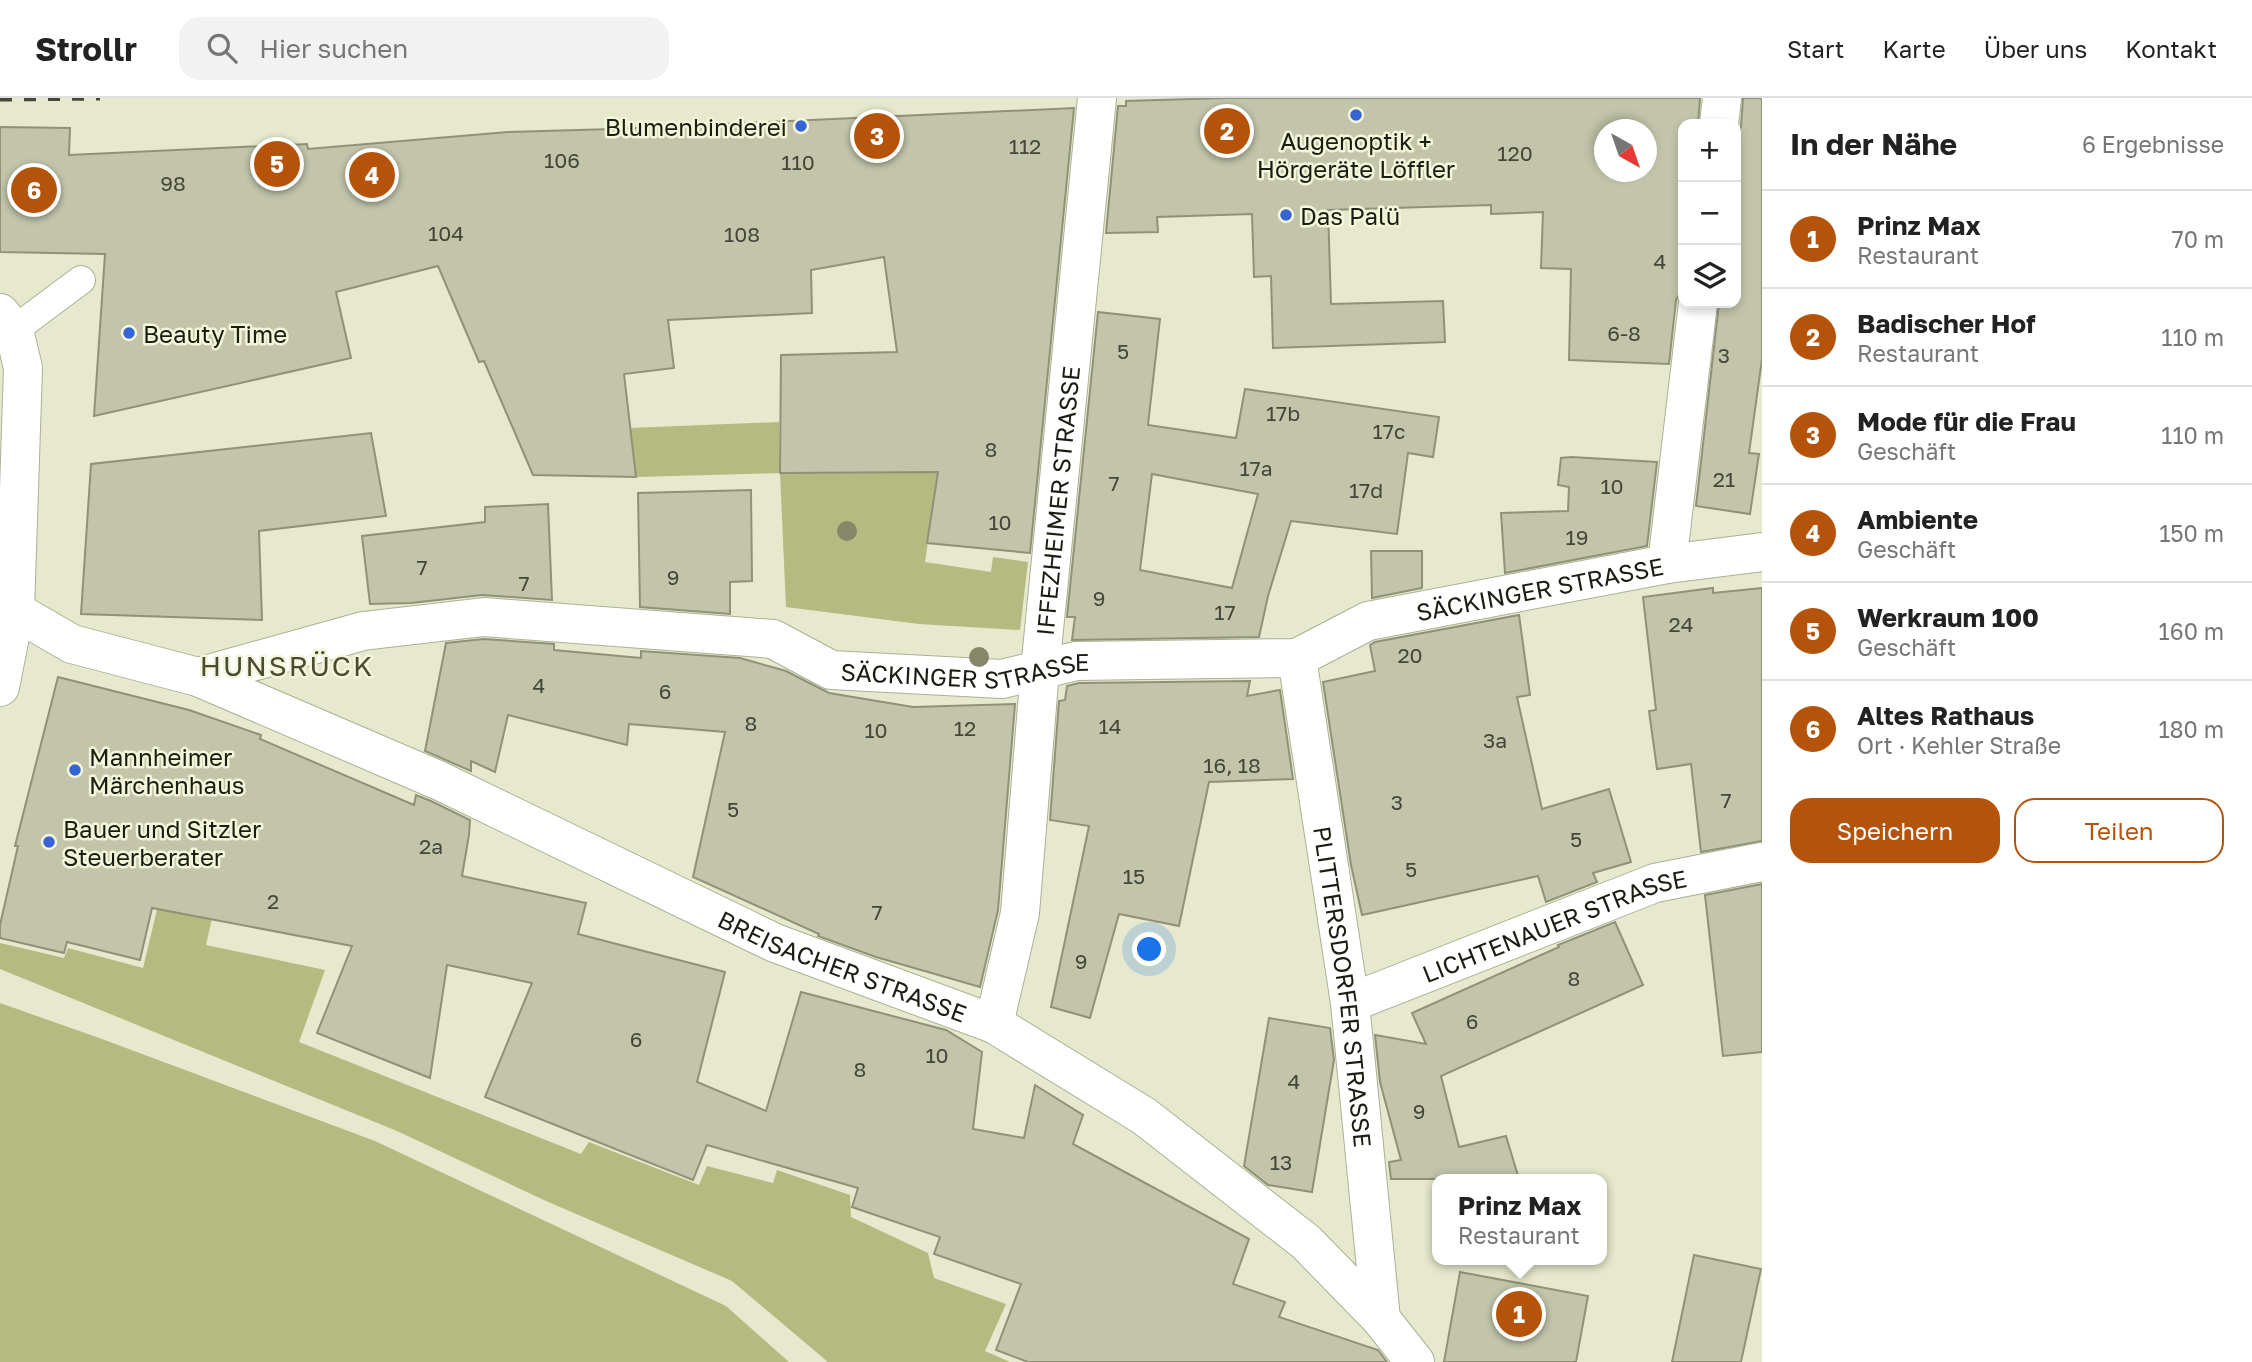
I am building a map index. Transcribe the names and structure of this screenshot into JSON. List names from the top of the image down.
{
  "streets": {
    "street": [
      "IFFEZHEIMER STRASSE",
      "SÄCKINGER STRASSE",
      "LICHTENAUER STRASSE",
      "BREISACHER STRASSE",
      "PLITTERSDORFER STRASSE"
    ]
  },
  "crossings": [
    ["IFFEZHEIMER STRASSE", "SÄCKINGER STRASSE"],
    ["IFFEZHEIMER STRASSE", "BREISACHER STRASSE"],
    ["SÄCKINGER STRASSE", "BREISACHER STRASSE"],
    ["SÄCKINGER STRASSE", "PLITTERSDORFER STRASSE"],
    ["LICHTENAUER STRASSE", "PLITTERSDORFER STRASSE"],
    ["BREISACHER STRASSE", "PLITTERSDORFER STRASSE"]
  ],
  "districts": ["HUNSRÜCK"],
  "places": [
    "Augenoptik + Hörgeräte Löffler",
    "Blumenbinderei",
    "Das Palü",
    "Beauty Time",
    "Mannheimer Märchenhaus",
    "Bauer und Sitzler Steuerberater"
  ],
  "house_numbers": [
    "112",
    "120",
    "106",
    "110",
    "98",
    "104",
    "108",
    "4",
    "6-8",
    "5",
    "3",
    "17b",
    "17c",
    "8",
    "17a",
    "21",
    "7",
    "10",
    "17d",
    "10",
    "19",
    "7",
    "9",
    "7",
    "9",
    "17",
    "24",
    "20",
    "4",
    "6",
    "8",
    "14",
    "12",
    "10",
    "3a",
    "16, 18",
    "7",
    "3",
    "5",
    "5",
    "2a",
    "5",
    "15",
    "2",
    "7",
    "9",
    "8",
    "6",
    "6",
    "10",
    "8",
    "4",
    "9",
    "13"
  ],
  "north": "bottom right",
  "page": {
    "header": "Strollr",
    "search": "Hier suchen",
    "nav": [
      "Start",
      "Karte",
      "Über uns",
      "Kontakt"
    ],
    "heading": ["In der Nähe", "6 Ergebnisse"],
    "pins": [
      "2",
      "3",
      "5",
      "4",
      "6",
      "1"
    ],
    "map_buttons": ["+", "−"],
    "list": [
      {
        "mark": "1",
        "name": "Prinz Max",
        "note": "Restaurant",
        "value": "70 m"
      },
      {
        "mark": "2",
        "name": "Badischer Hof",
        "note": "Restaurant",
        "value": "110 m"
      },
      {
        "mark": "3",
        "name": "Mode für die Frau",
        "note": "Geschäft",
        "value": "110 m"
      },
      {
        "mark": "4",
        "name": "Ambiente",
        "note": "Geschäft",
        "value": "150 m"
      },
      {
        "mark": "5",
        "name": "Werkraum 100",
        "note": "Geschäft",
        "value": "160 m"
      },
      {
        "mark": "6",
        "name": "Altes Rathaus",
        "note": "Ort · Kehler Straße",
        "value": "180 m"
      }
    ],
    "buttons": ["Speichern", "Teilen"],
    "popup": ["Prinz Max", "Restaurant"]
  }
}
